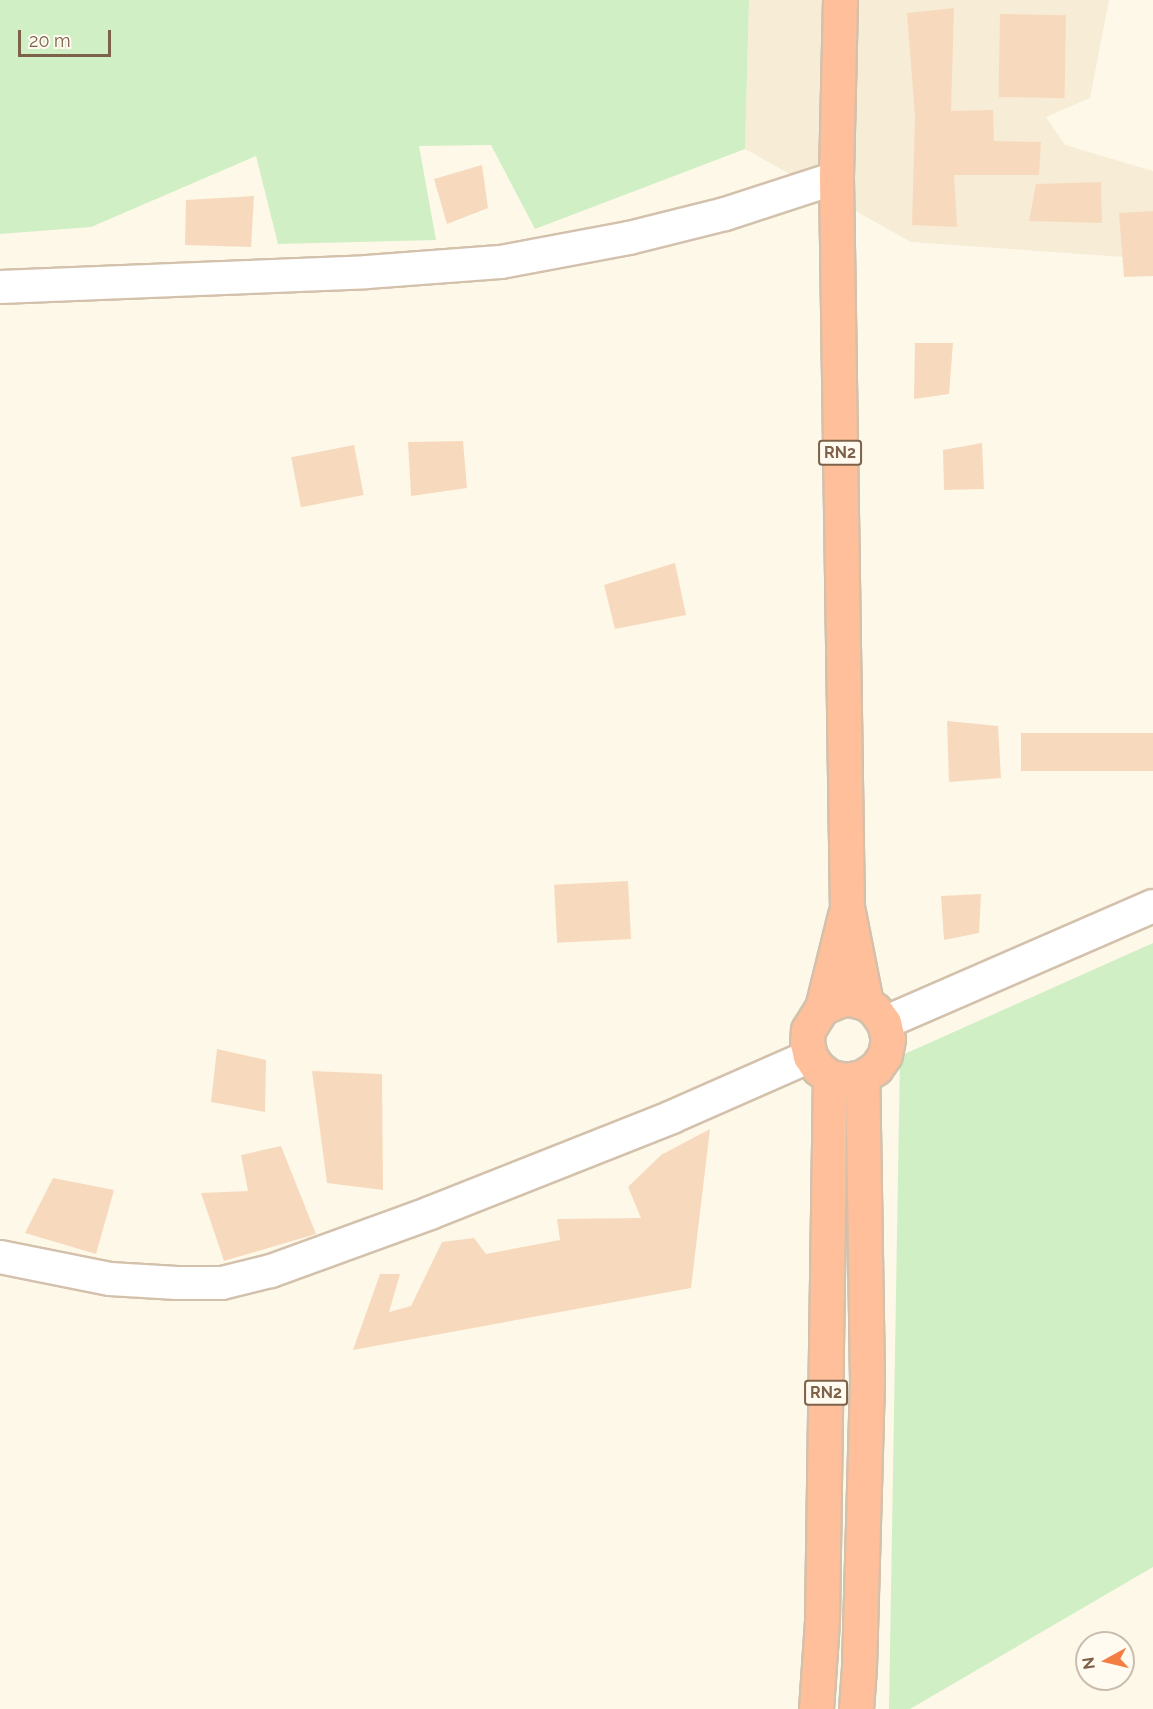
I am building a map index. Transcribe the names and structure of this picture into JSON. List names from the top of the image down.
{
  "streets": {
    "highway": ["RN2"]
  },
  "scale_bar": "20 m",
  "north": "left"
}
